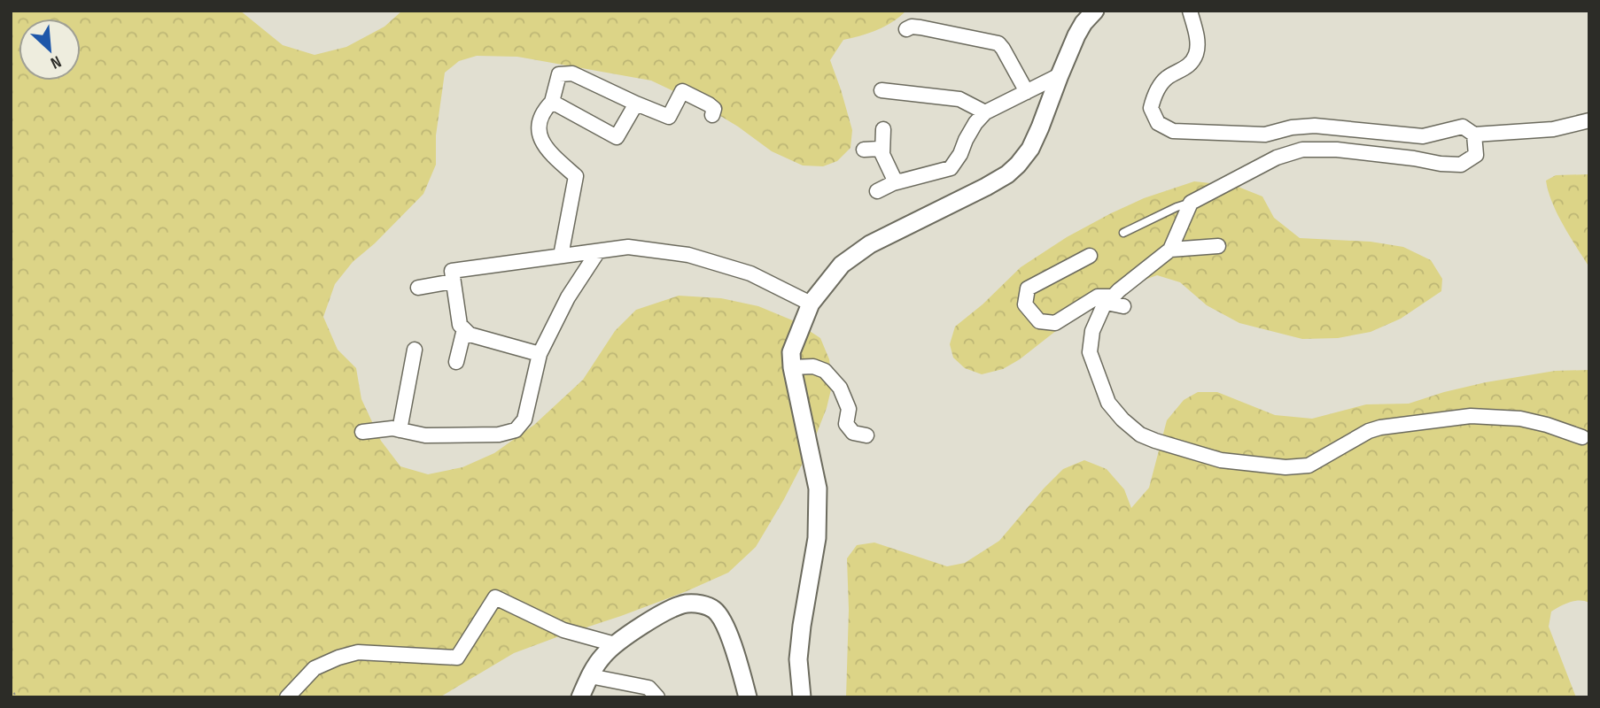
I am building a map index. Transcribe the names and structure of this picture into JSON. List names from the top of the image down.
{
  "north": "bottom right"
}
